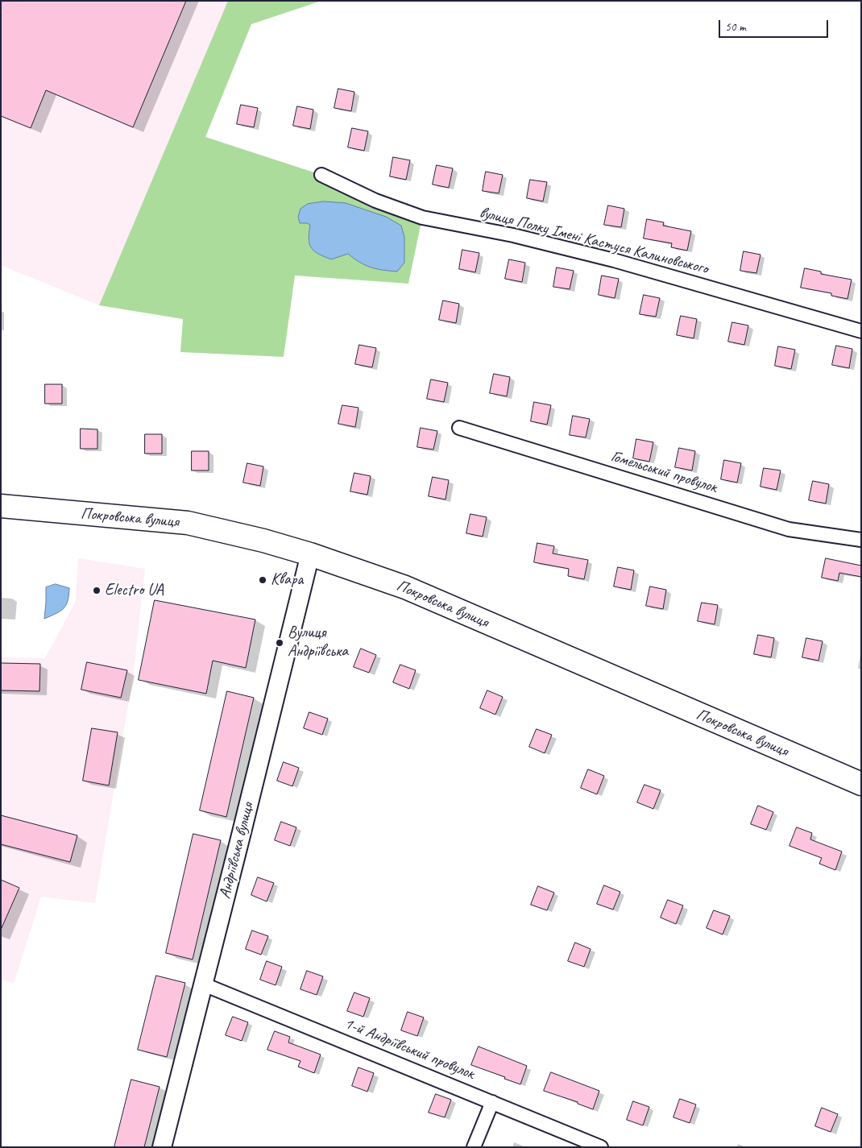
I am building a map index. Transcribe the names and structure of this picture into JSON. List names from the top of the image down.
{
  "streets": {
    "highway": ["Покровська вулиця"],
    "street": [
      "вулиця Полку Імені Кастуся Калиновського",
      "Гомельський провулок",
      "Андріївська вулиця",
      "1-й Андріївський провулок"
    ]
  },
  "crossings": [
    ["Покровська вулиця", "Андріївська вулиця"],
    ["Андріївська вулиця", "1-й Андріївський провулок"]
  ],
  "places": ["Квара", "Electro UA", "Вулиця Андріївська"],
  "scale_bar": "50 m"
}
